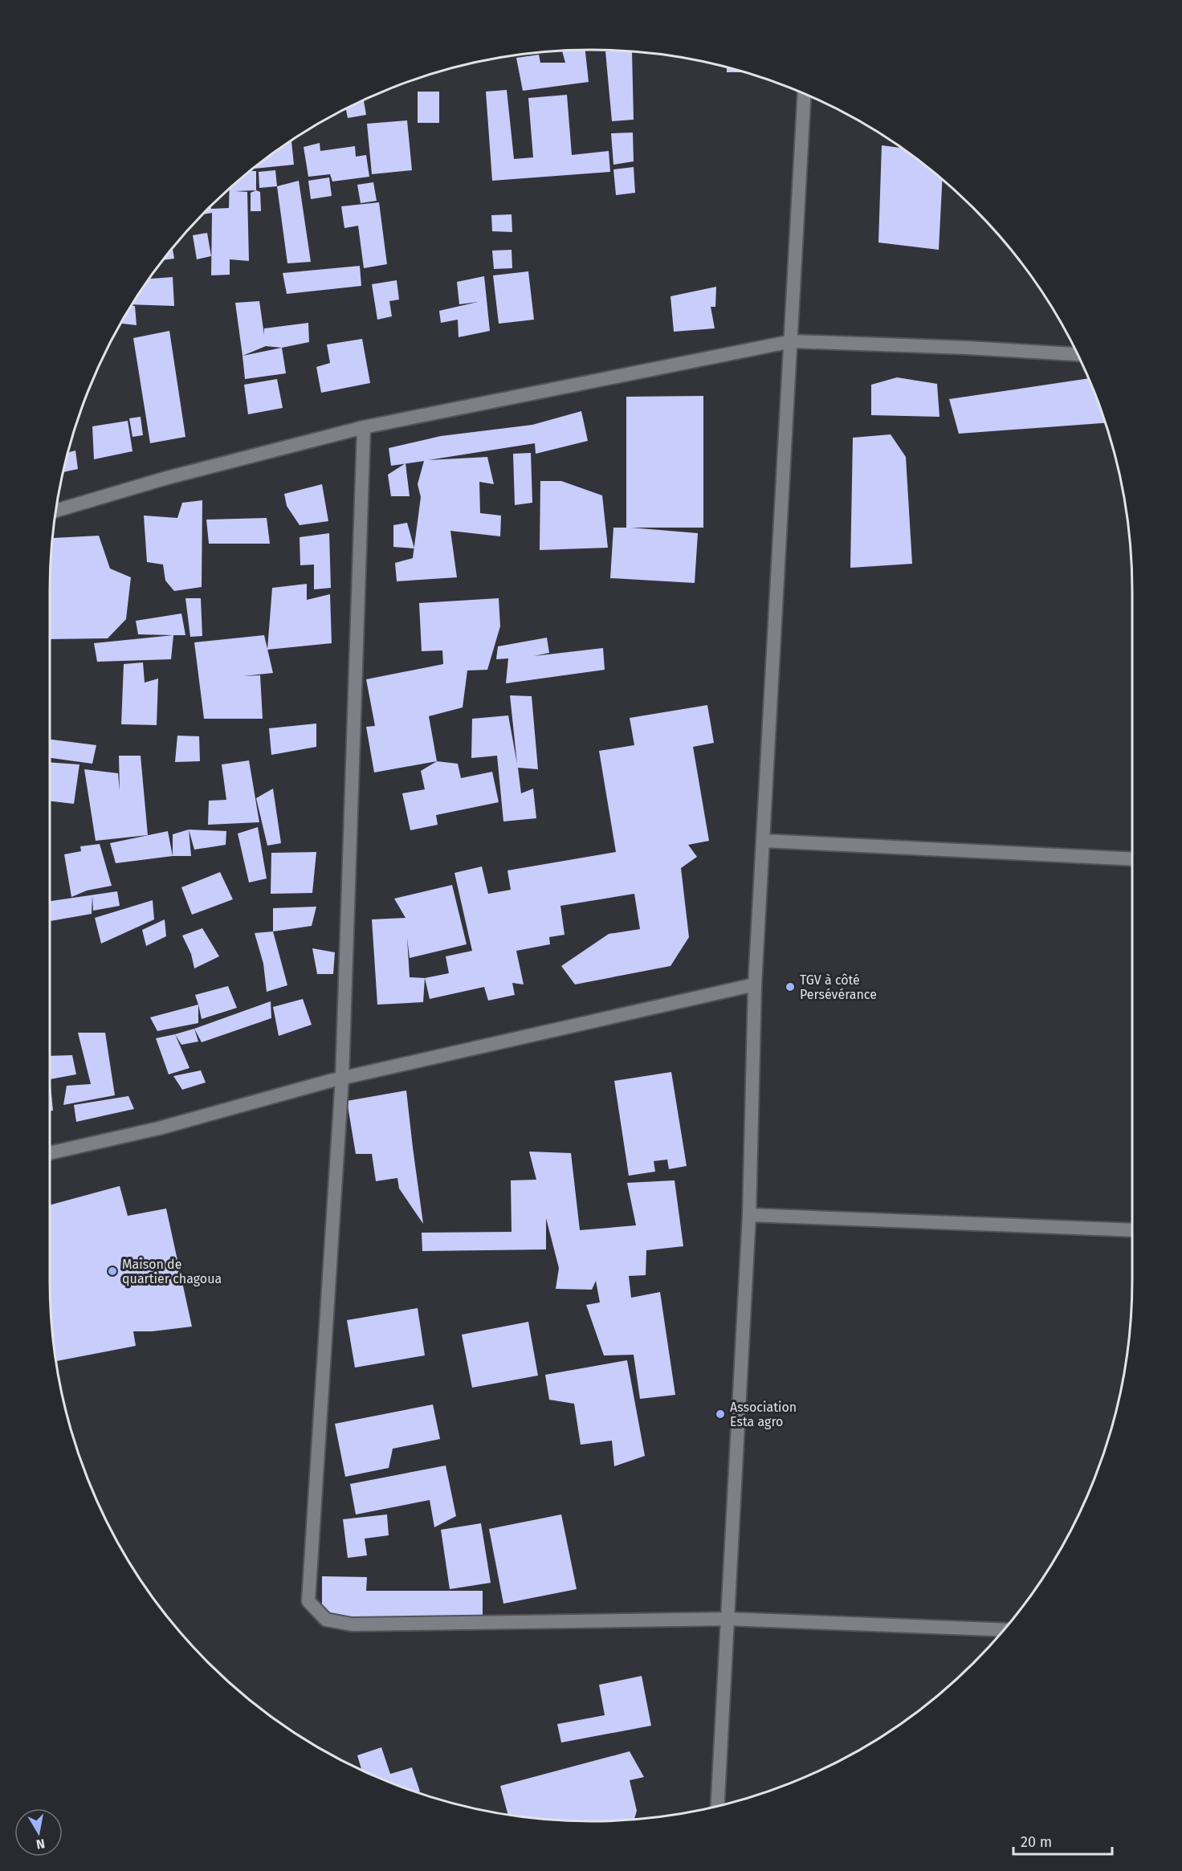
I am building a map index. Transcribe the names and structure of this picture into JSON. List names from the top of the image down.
{
  "places": ["TGV à côté Persévérance", "Maison de quartier chagoua", "Association Esta agro"],
  "scale_bar": "20 m",
  "north": "bottom"
}
